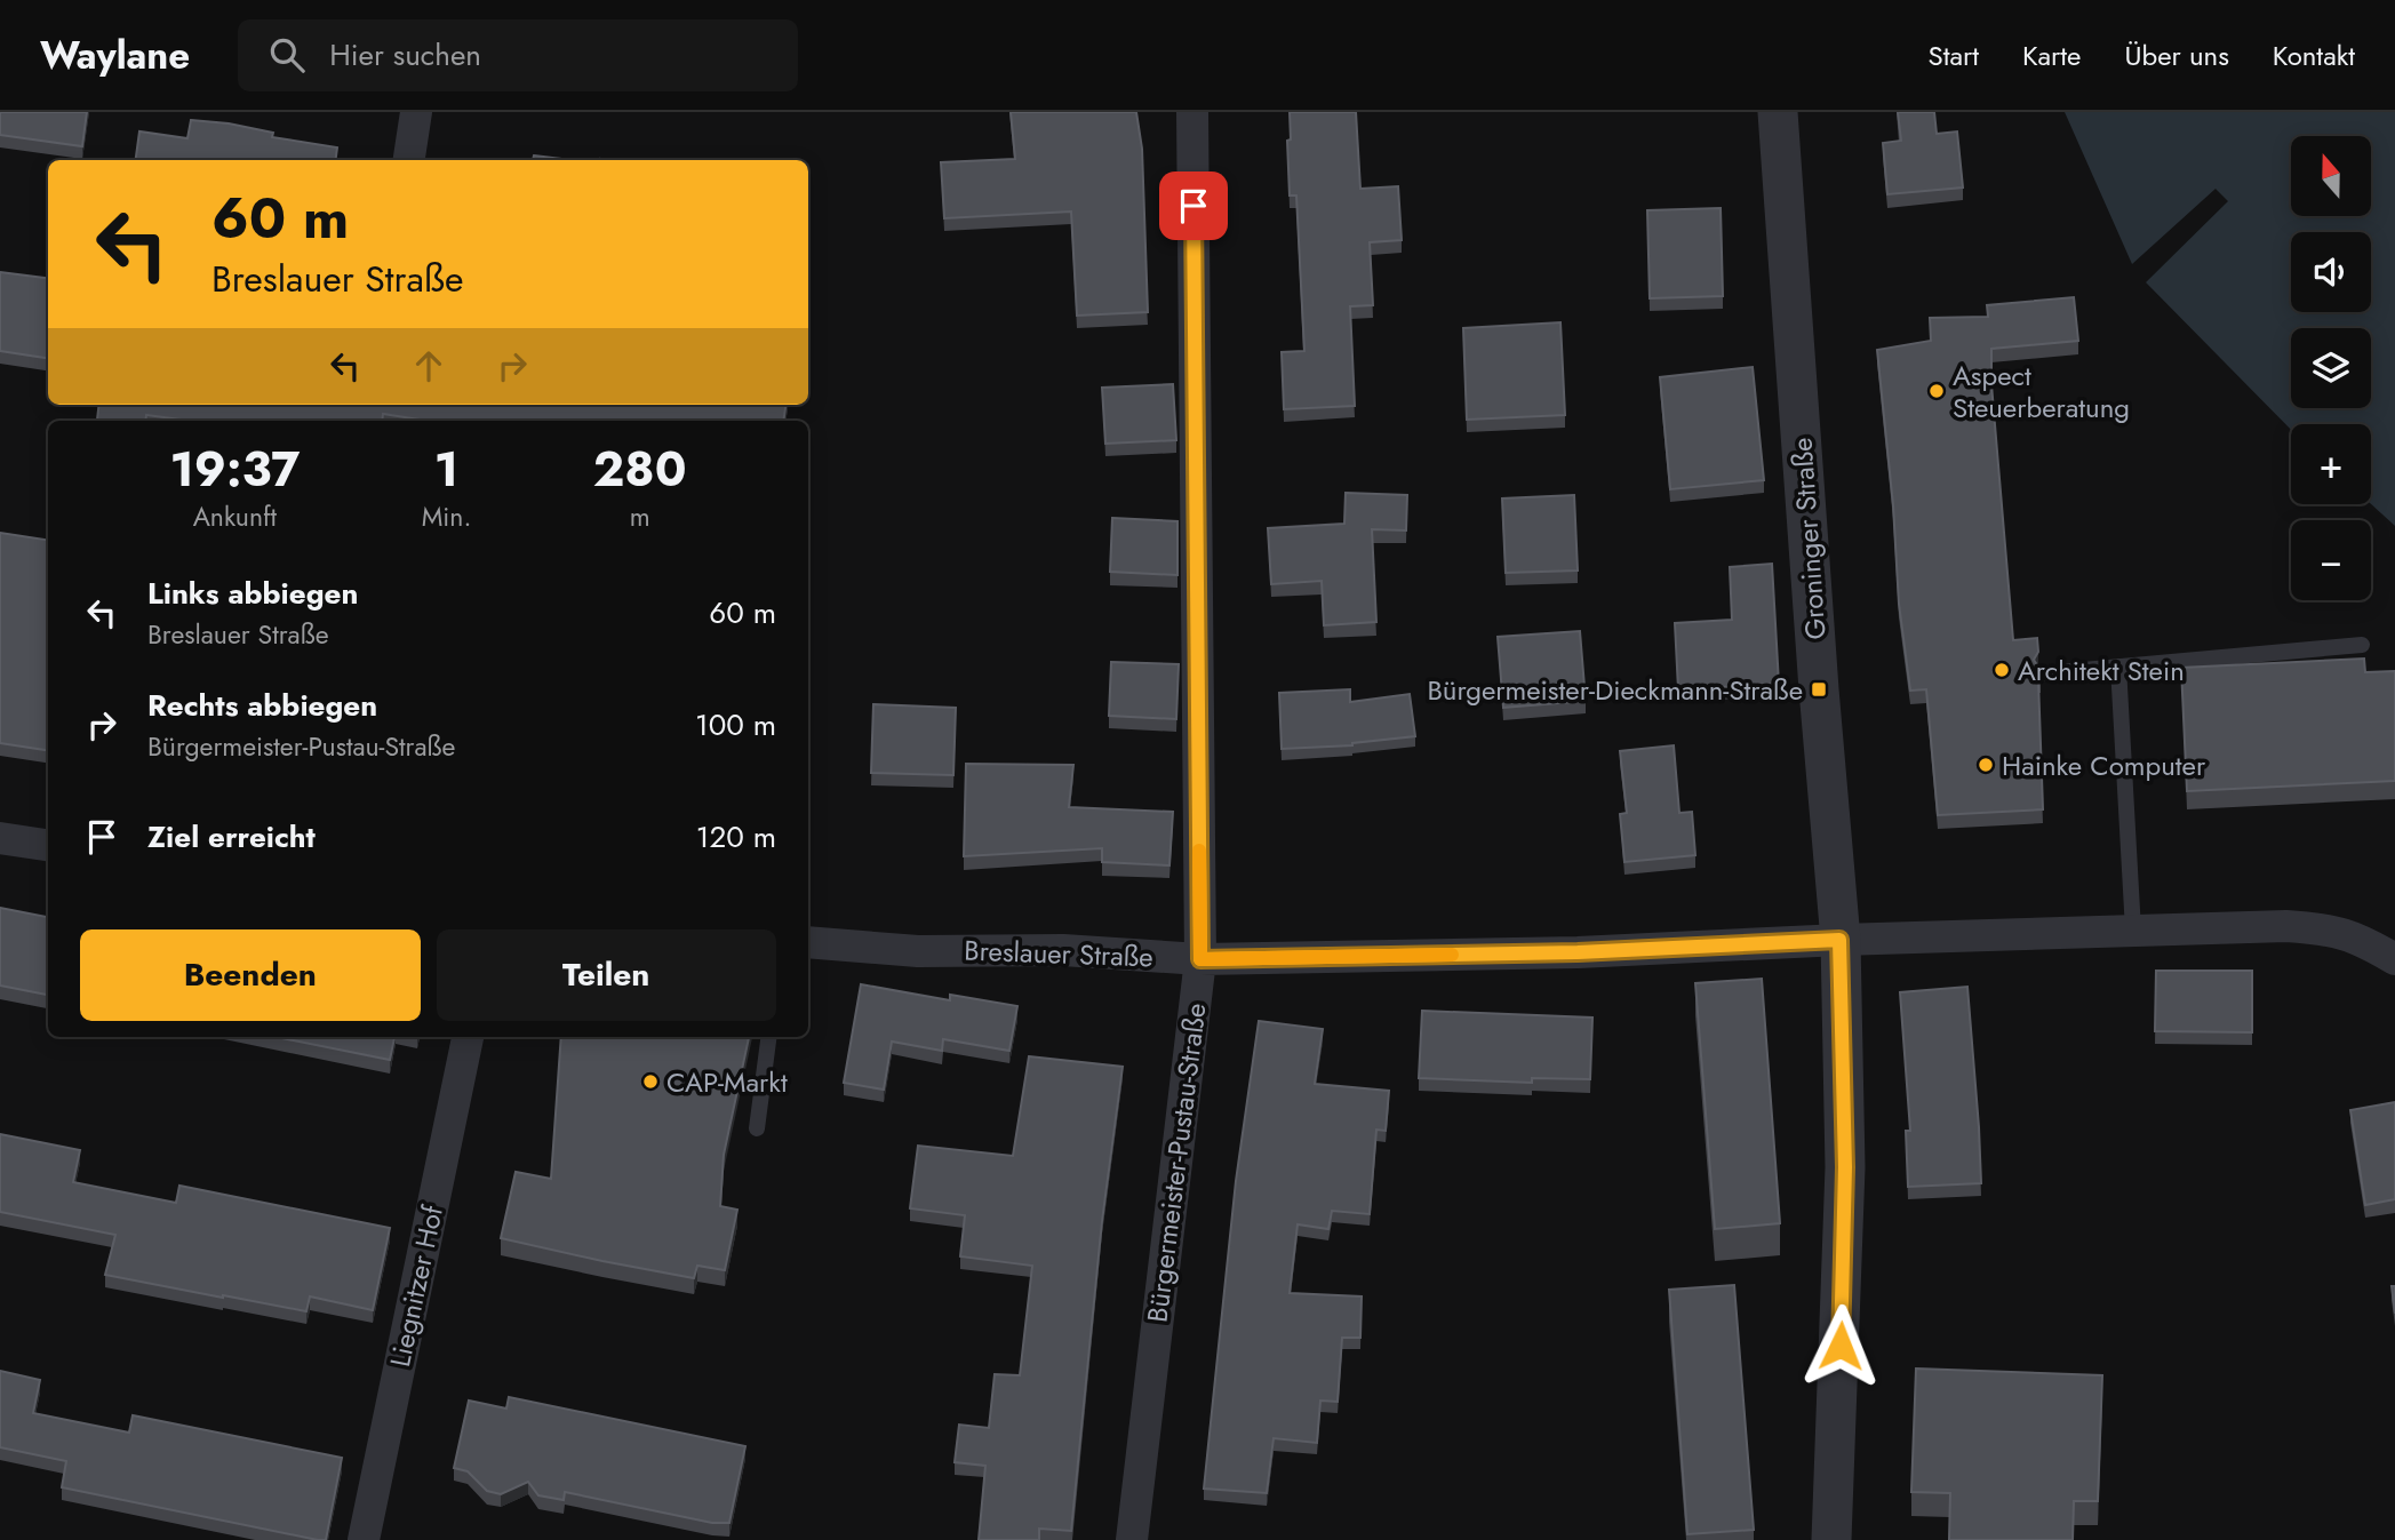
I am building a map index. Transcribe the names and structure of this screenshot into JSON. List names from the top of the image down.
{
  "streets": {
    "street": [
      "Groninger Straße",
      "Breslauer Straße",
      "Bürgermeister-Pustau-Straße",
      "Liegnitzer Hof"
    ]
  },
  "crossings": [
    ["Groninger Straße", "Breslauer Straße"],
    ["Breslauer Straße", "Bürgermeister-Pustau-Straße"]
  ],
  "places": {
    "other": [
      "Aspect Steuerberatung",
      "Architekt Stein",
      "Hainke Computer",
      "CAP-Markt"
    ],
    "transit": ["Bürgermeister-Dieckmann-Straße"]
  },
  "north": "top",
  "page": {
    "header": "Waylane",
    "search": "Hier suchen",
    "nav": [
      "Start",
      "Karte",
      "Über uns",
      "Kontakt"
    ],
    "map_buttons": ["+", "−"],
    "turn": ["60 m", "Breslauer Straße"],
    "eta": [
      "19:37",
      "Ankunft",
      "1",
      "Min.",
      "280",
      "m"
    ],
    "list": [
      {
        "name": "Links abbiegen",
        "note": "Breslauer Straße",
        "value": "60 m"
      },
      {
        "name": "Rechts abbiegen",
        "note": "Bürgermeister-Pustau-Straße",
        "value": "100 m"
      },
      {
        "name": "Ziel erreicht",
        "value": "120 m"
      }
    ],
    "buttons": ["Beenden", "Teilen"]
  }
}
